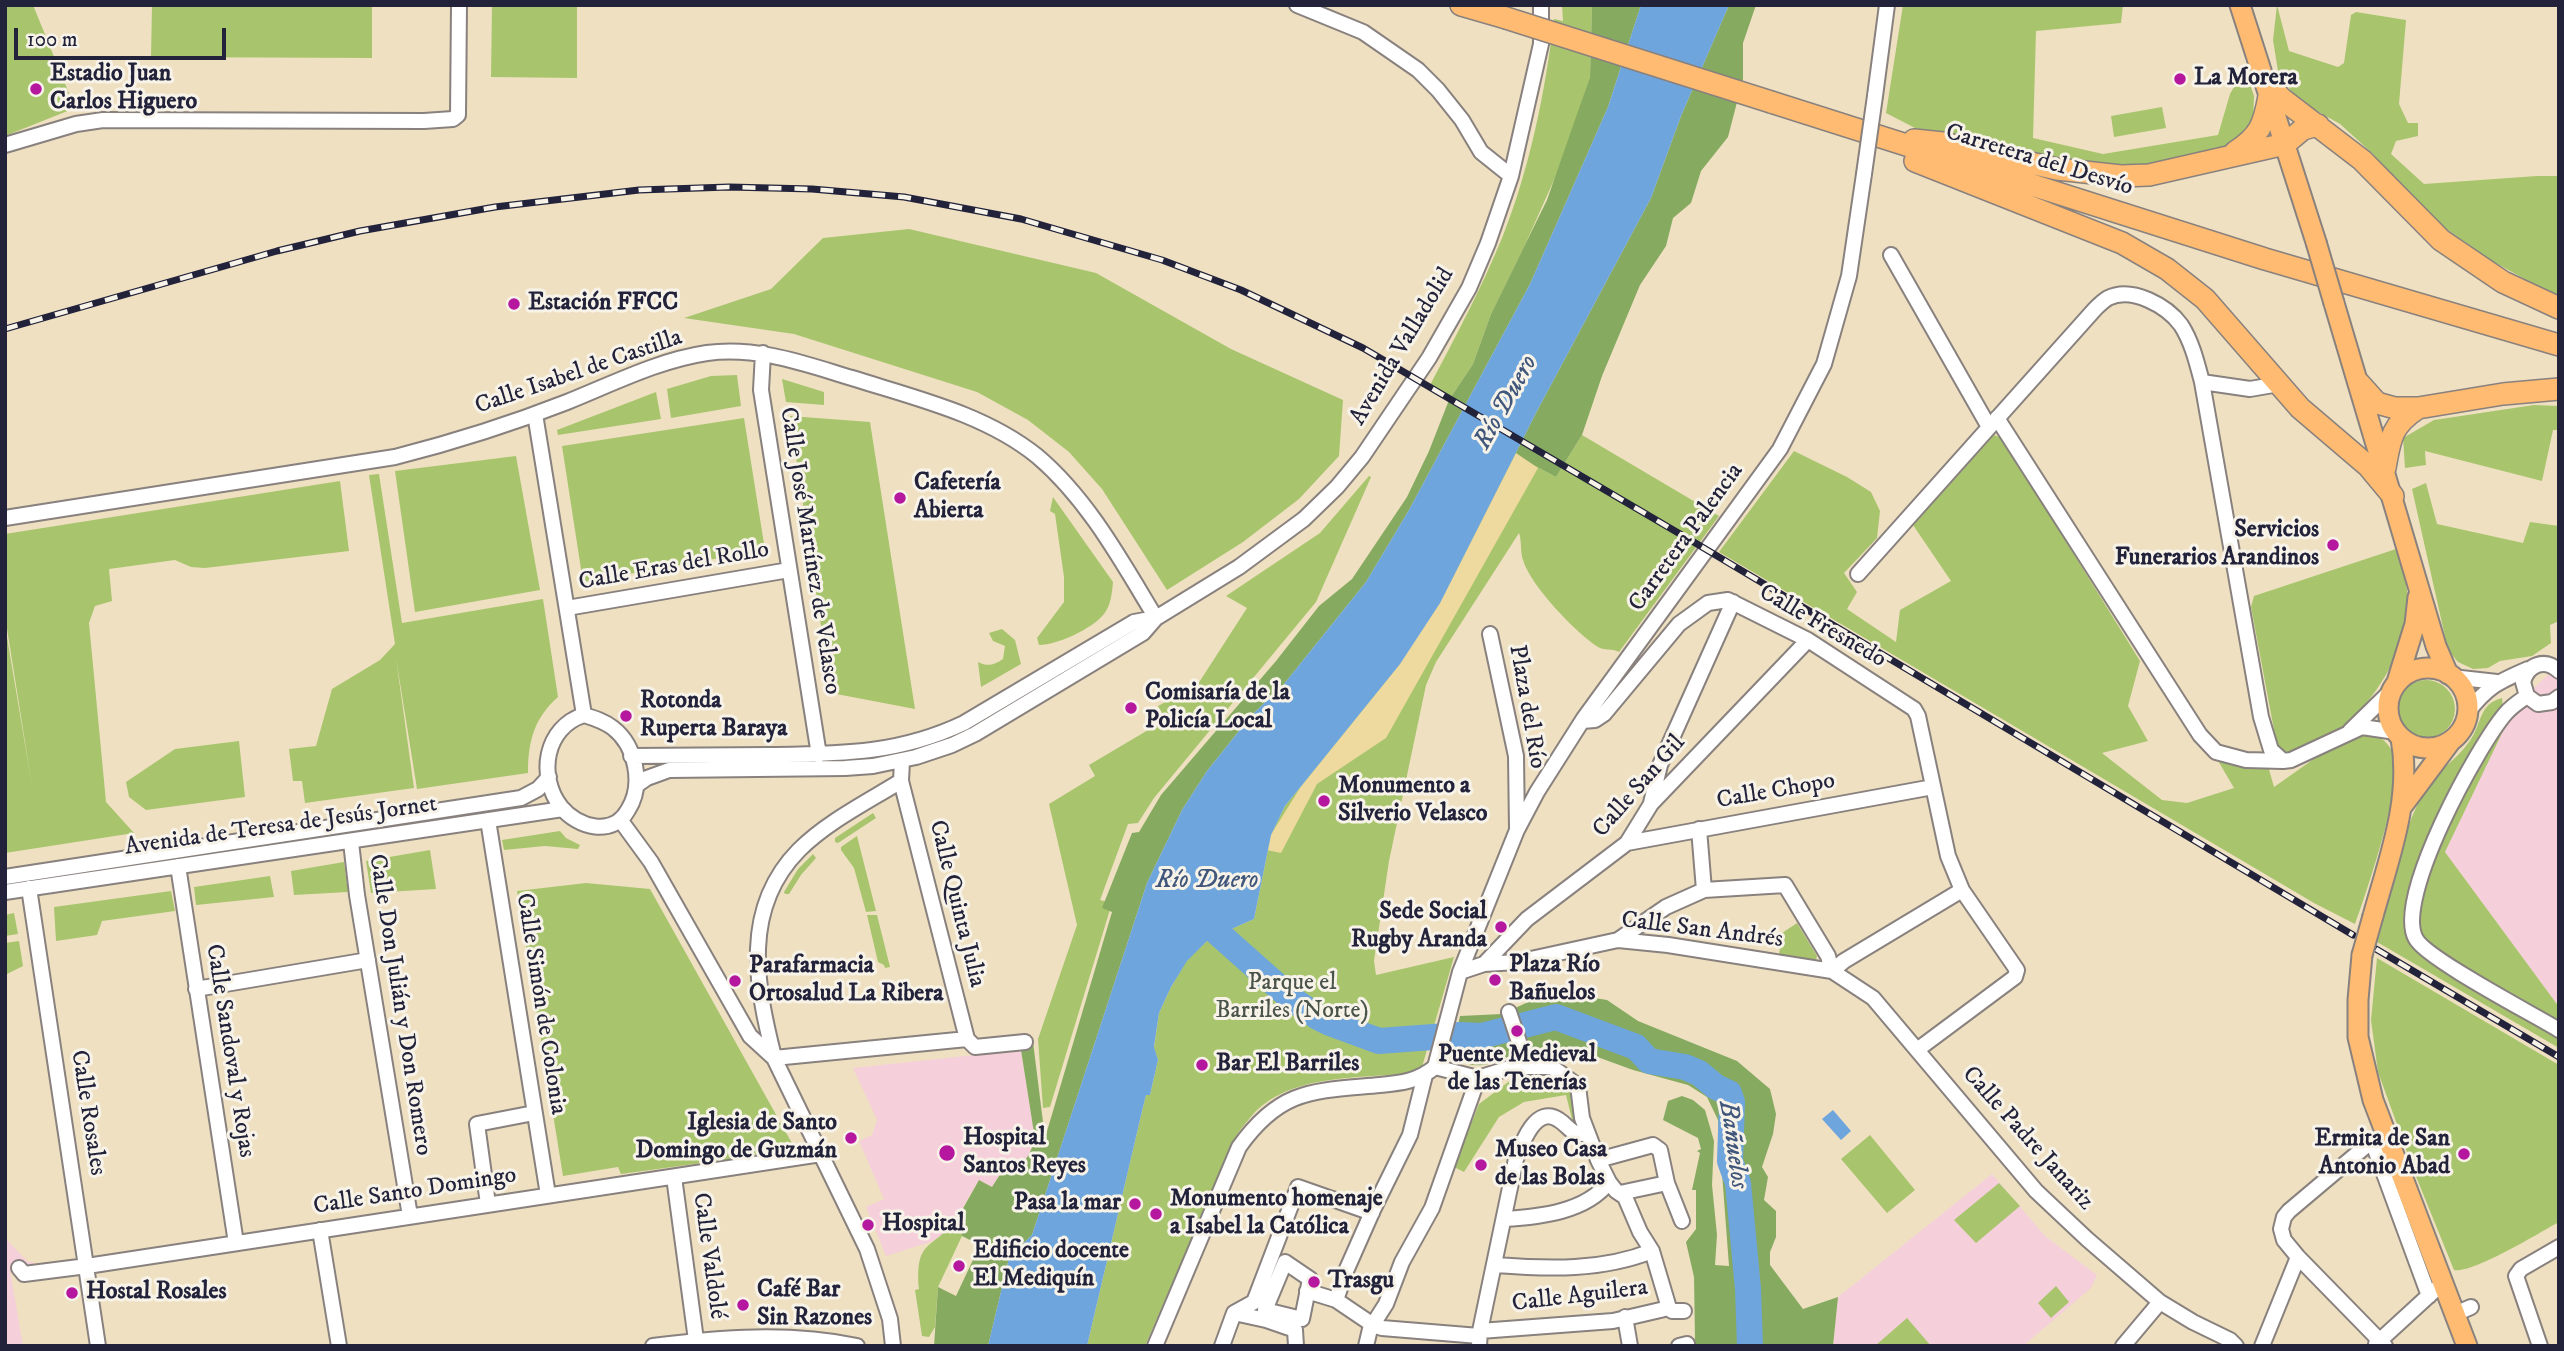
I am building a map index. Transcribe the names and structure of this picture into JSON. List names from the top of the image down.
{
  "streets": {
    "highway": ["Carretera del Desvío"],
    "street": [
      "Avenida Valladolid",
      "Calle Isabel de Castilla",
      "Carretera Palencia",
      "Calle José Martínez de Velasco",
      "Calle Eras del Rollo",
      "Calle Fresnedo",
      "Plaza del Río",
      "Calle San Gil",
      "Calle Chopo",
      "Avenida de Teresa de Jesús Jornet",
      "Calle Quinta Julia",
      "Calle San Andrés",
      "Calle Simón de Colonia",
      "Calle Don Julián y Don Romero",
      "Calle Sandoval y Rojas",
      "Calle Rosales",
      "Calle Padre Janariz",
      "Calle Santo Domingo",
      "Calle Valdolé",
      "Calle Aguilera"
    ]
  },
  "crossings": [
    ["Avenida Valladolid", "Calle Isabel de Castilla"],
    ["Calle Isabel de Castilla", "Calle José Martínez de Velasco"],
    ["Carretera Palencia", "Calle Fresnedo"],
    ["Carretera Palencia", "Plaza del Río"],
    ["Carretera Palencia", "Calle San Gil"],
    ["Calle José Martínez de Velasco", "Calle Eras del Rollo"],
    ["Calle Fresnedo", "Calle San Gil"],
    ["Calle Fresnedo", "Calle Chopo"],
    ["Calle San Gil", "Calle Chopo"],
    ["Calle San Gil", "Calle San Andrés"],
    ["Avenida de Teresa de Jesús Jornet", "Calle Simón de Colonia"],
    ["Avenida de Teresa de Jesús Jornet", "Calle Don Julián y Don Romero"],
    ["Avenida de Teresa de Jesús Jornet", "Calle Sandoval y Rojas"],
    ["Avenida de Teresa de Jesús Jornet", "Calle Rosales"],
    ["Calle San Andrés", "Calle Padre Janariz"],
    ["Calle Simón de Colonia", "Calle Santo Domingo"],
    ["Calle Don Julián y Don Romero", "Calle Santo Domingo"],
    ["Calle Sandoval y Rojas", "Calle Santo Domingo"],
    ["Calle Rosales", "Calle Santo Domingo"],
    ["Calle Santo Domingo", "Calle Valdolé"]
  ],
  "water": ["Río Duero", "Bañuelos"],
  "parks": ["Parque el Barriles (Norte)"],
  "places": [
    "La Morera",
    "Estadio Juan Carlos Higuero",
    "Estación FFCC",
    "Cafetería Abierta",
    "Servicios Funerarios Arandinos",
    "Comisaría de la Policía Local",
    "Rotonda Ruperta Baraya",
    "Monumento a Silverio Velasco",
    "Sede Social Rugby Aranda",
    "Plaza Río Bañuelos",
    "Parafarmacia Ortosalud La Ribera",
    "Puente Medieval de las Tenerías",
    "Bar El Barriles",
    "Iglesia de Santo Domingo de Guzmán",
    "Hospital Santos Reyes",
    "Ermita de San Antonio Abad",
    "Museo Casa de las Bolas",
    "Pasa la mar",
    "Monumento homenaje a Isabel la Católica",
    "Hospital",
    "Edificio docente El Mediquín",
    "Trasgu",
    "Hostal Rosales",
    "Café Bar Sin Razones"
  ],
  "scale_bar": "100 m"
}
